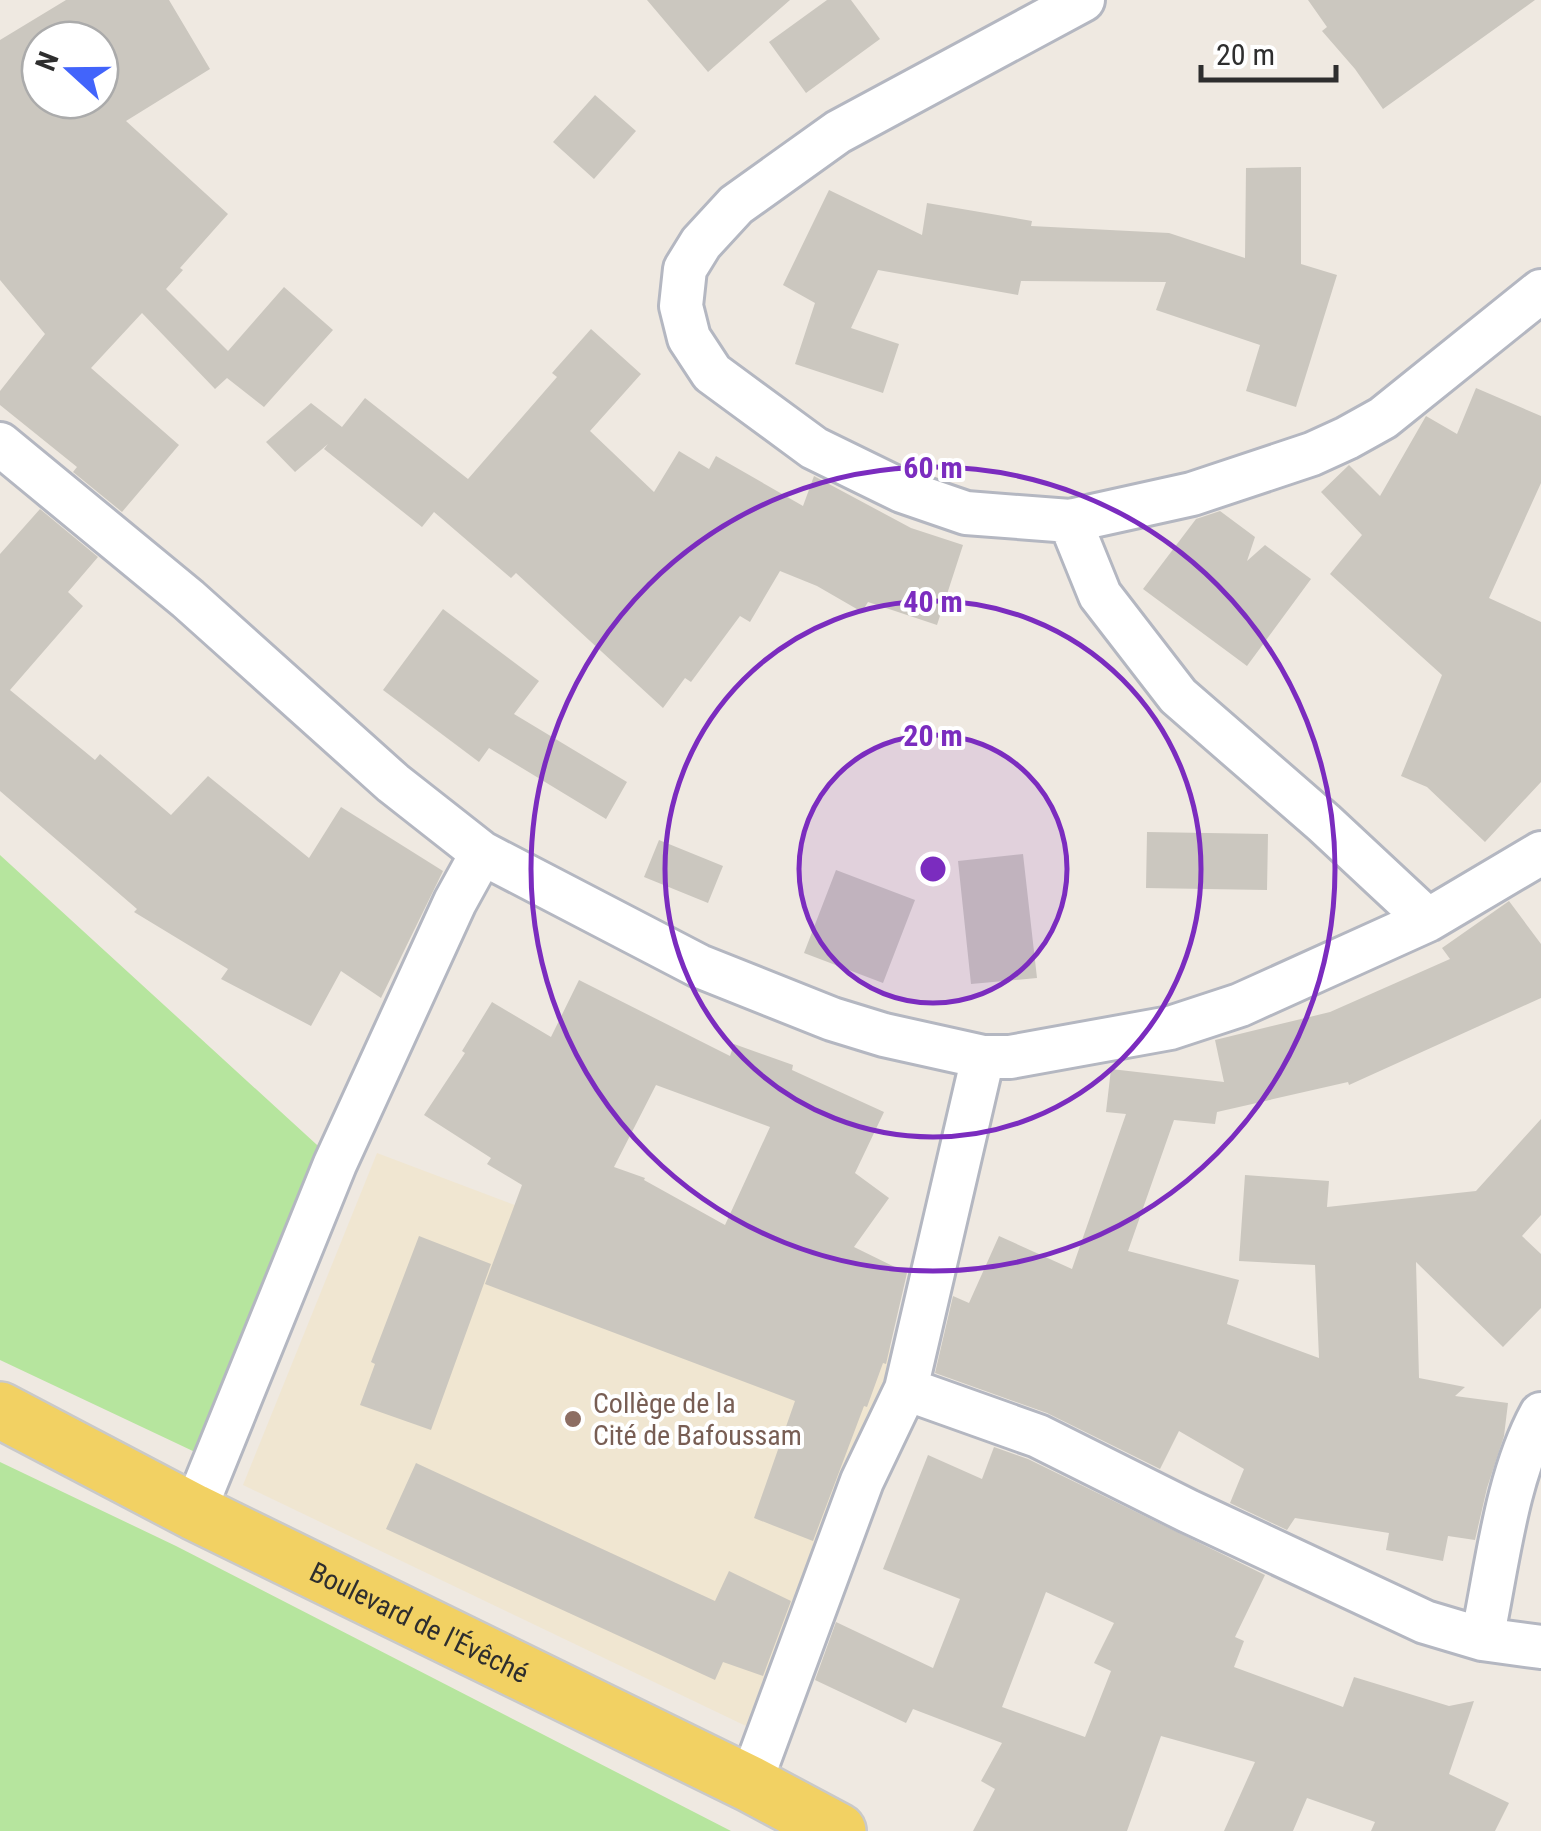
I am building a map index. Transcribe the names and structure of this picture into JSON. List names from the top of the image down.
{
  "streets": {
    "main road": ["Boulevard de l'Évêché"]
  },
  "places": ["Collège de la Cité de Bafoussam"],
  "scale_bar": "20 m",
  "north": "left",
  "rings": ["60 m", "40 m", "20 m"]
}
